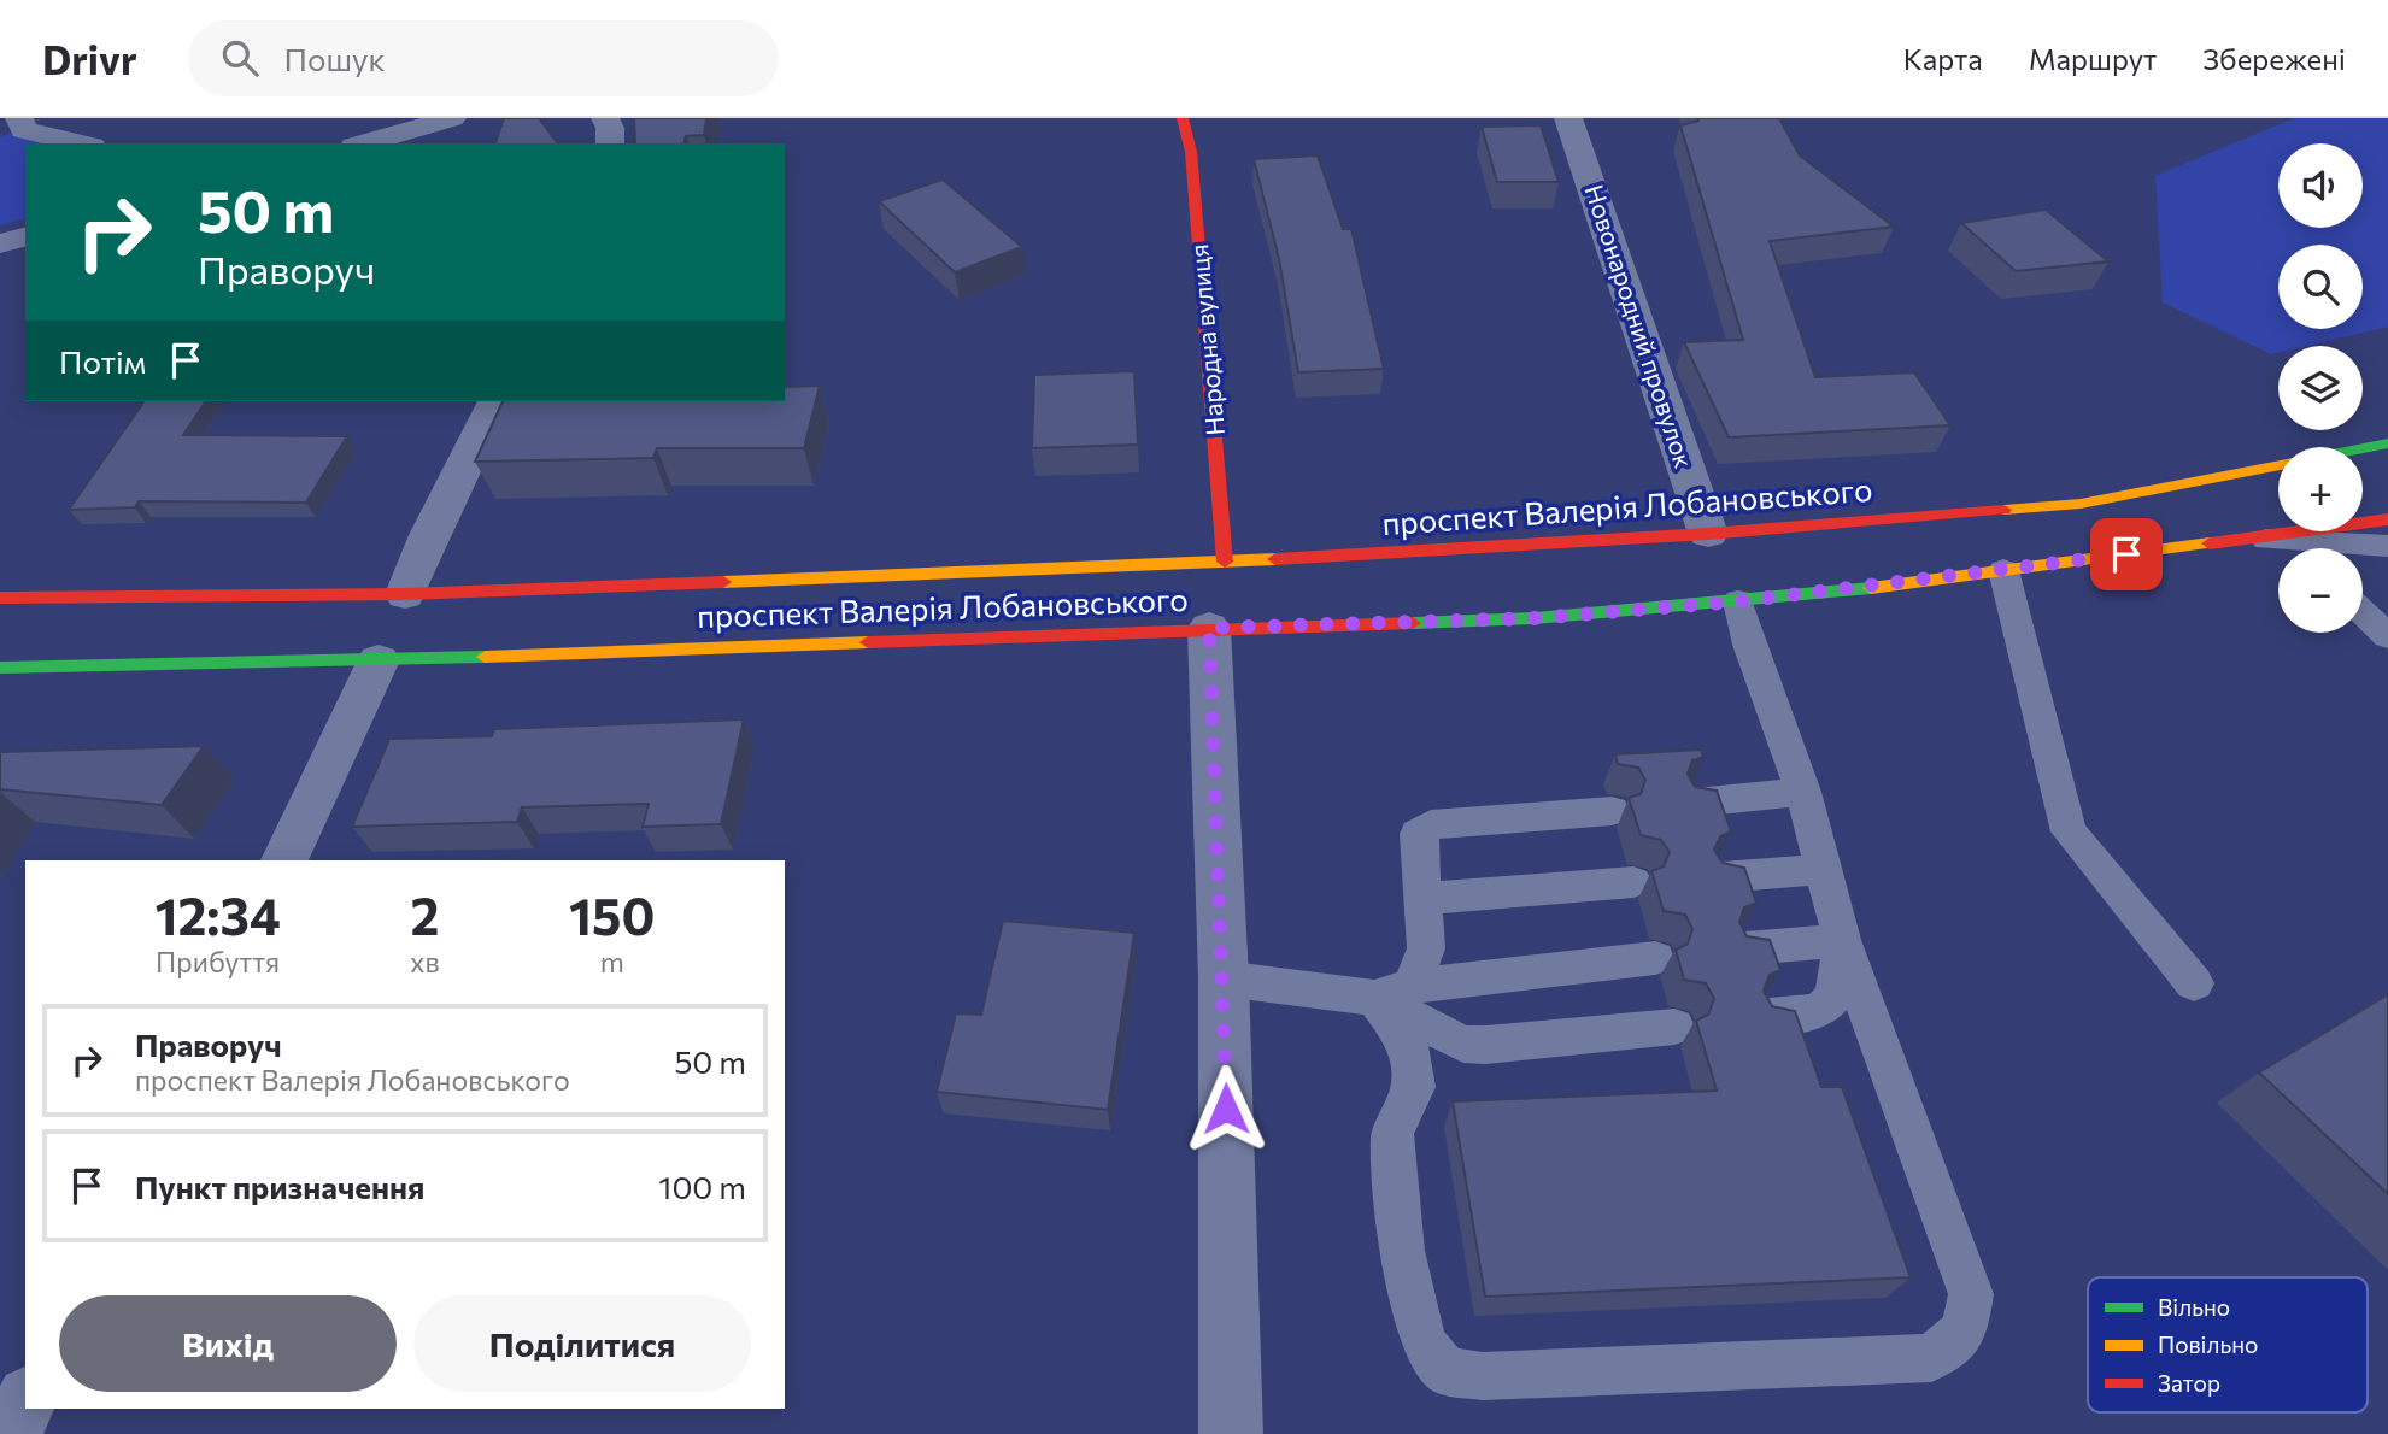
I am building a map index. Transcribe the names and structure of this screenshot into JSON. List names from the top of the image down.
{
  "streets": {
    "main road": ["Народна вулиця", "проспект Валерія Лобановського"],
    "street": ["Новонародний провулок"]
  },
  "crossings": [
    ["Новонародний провулок", "проспект Валерія Лобановського"],
    ["Народна вулиця", "проспект Валерія Лобановського"]
  ],
  "legend": ["Вільно", "Повільно", "Затор"],
  "page": {
    "header": "Drivr",
    "search": "Пошук",
    "nav": ["Карта", "Маршрут", "Збережені"],
    "map_buttons": ["+", "−"],
    "turn": ["50 m", "Праворуч"],
    "then": "Потім",
    "eta": [
      "12:34",
      "Прибуття",
      "2",
      "хв",
      "150",
      "m"
    ],
    "list": [
      {
        "name": "Праворуч",
        "note": "проспект Валерія Лобановського",
        "value": "50 m"
      },
      {
        "name": "Пункт призначення",
        "value": "100 m"
      }
    ],
    "buttons": ["Вихід", "Поділитися"]
  }
}
